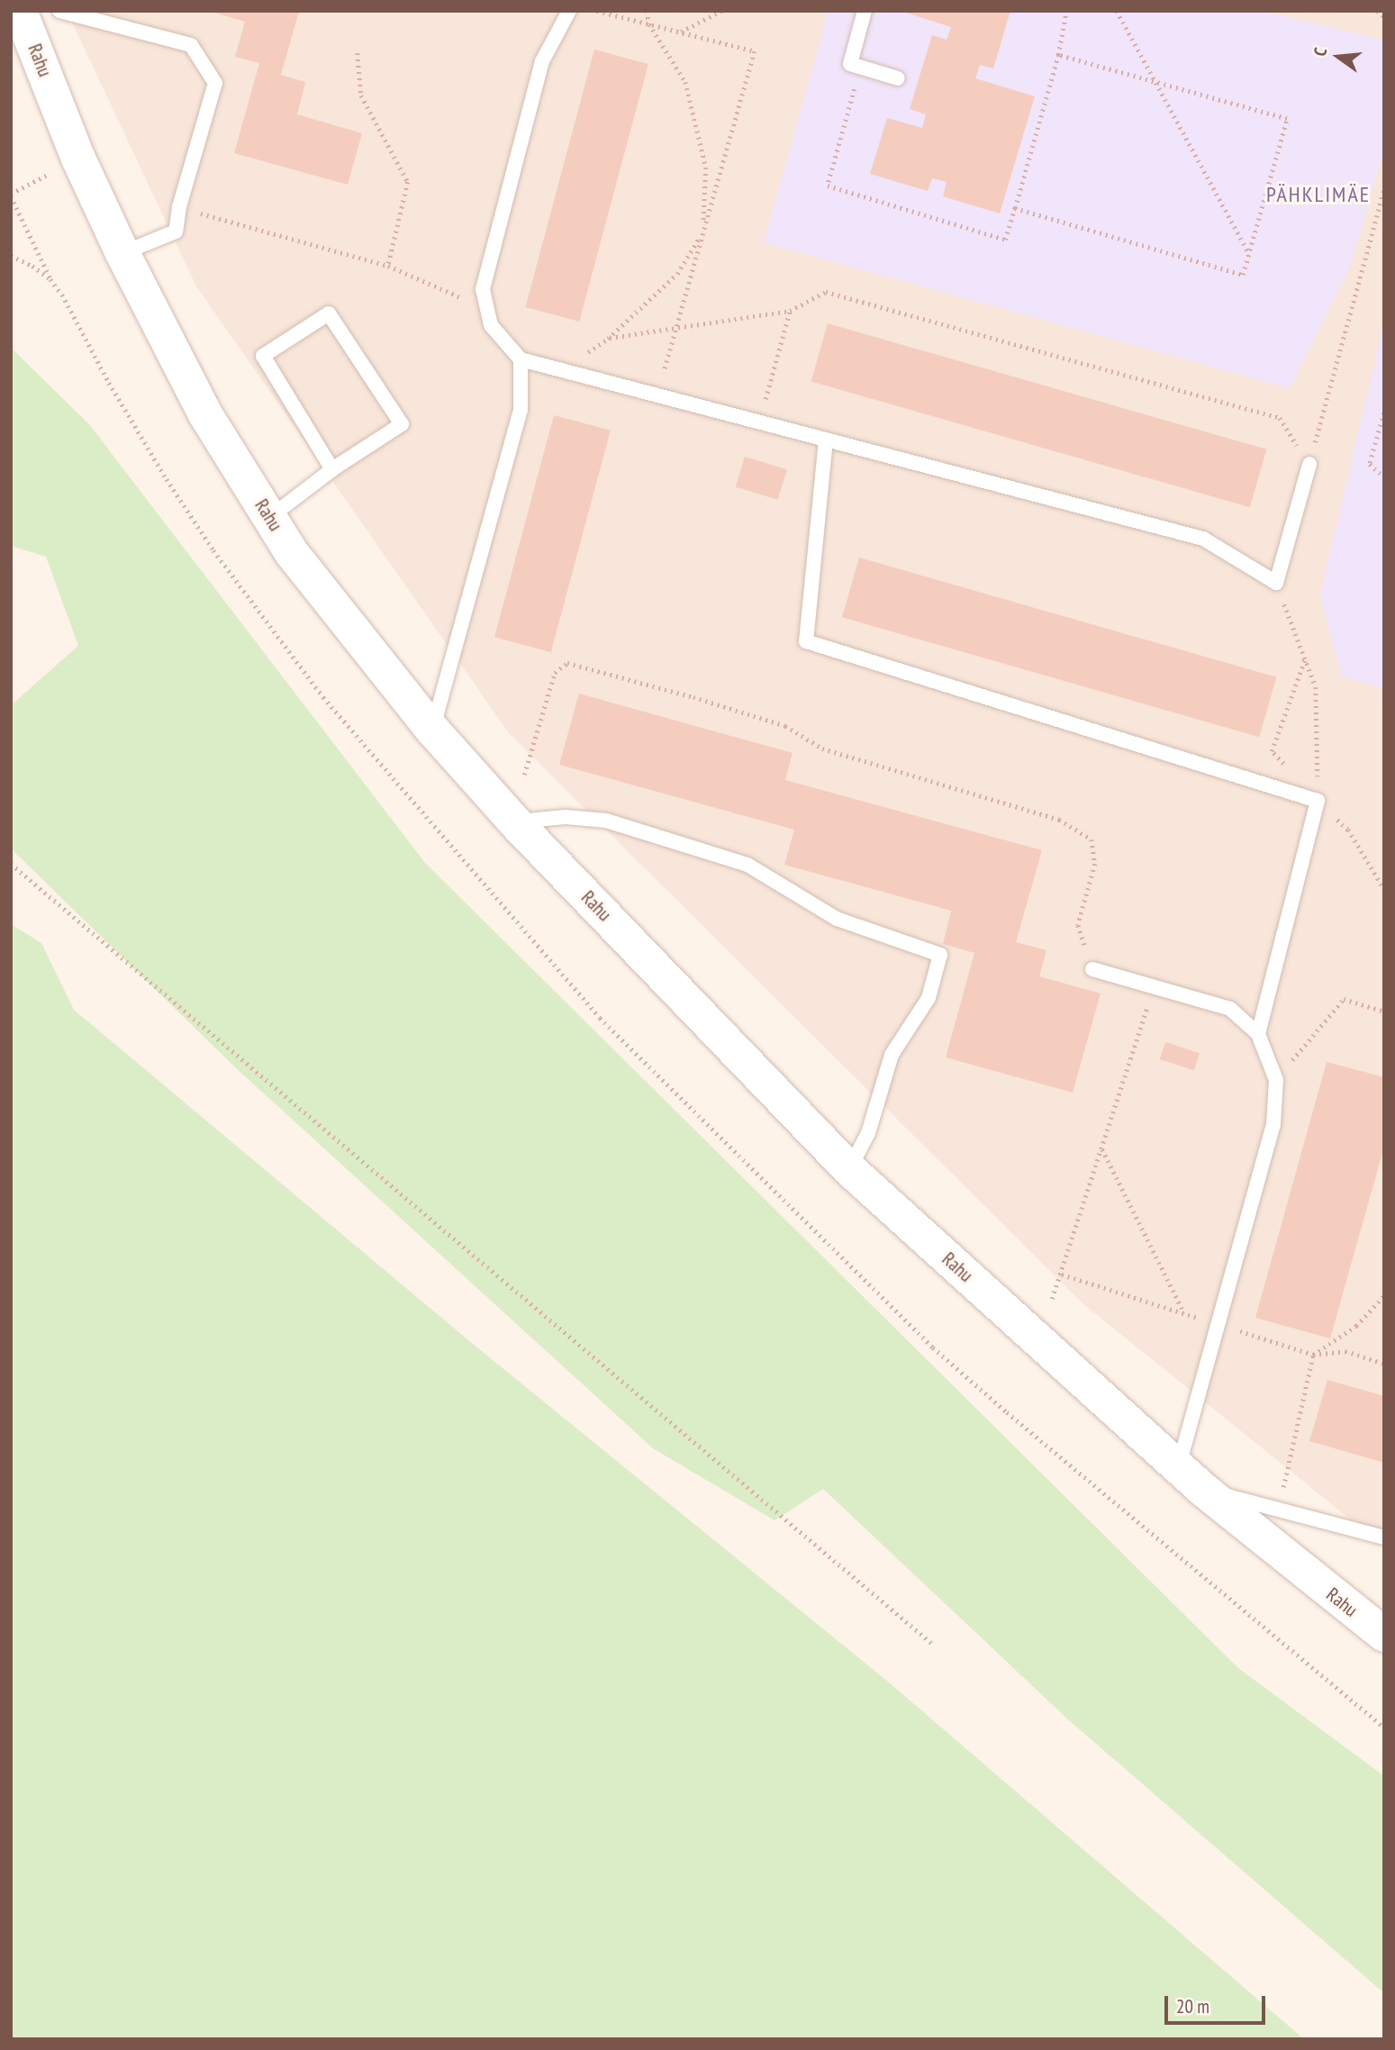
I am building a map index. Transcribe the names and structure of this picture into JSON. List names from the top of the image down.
{
  "streets": {
    "main road": ["Rahu"]
  },
  "districts": ["PÄHKLIMÄE"],
  "scale_bar": "20 m",
  "north": "left"
}
